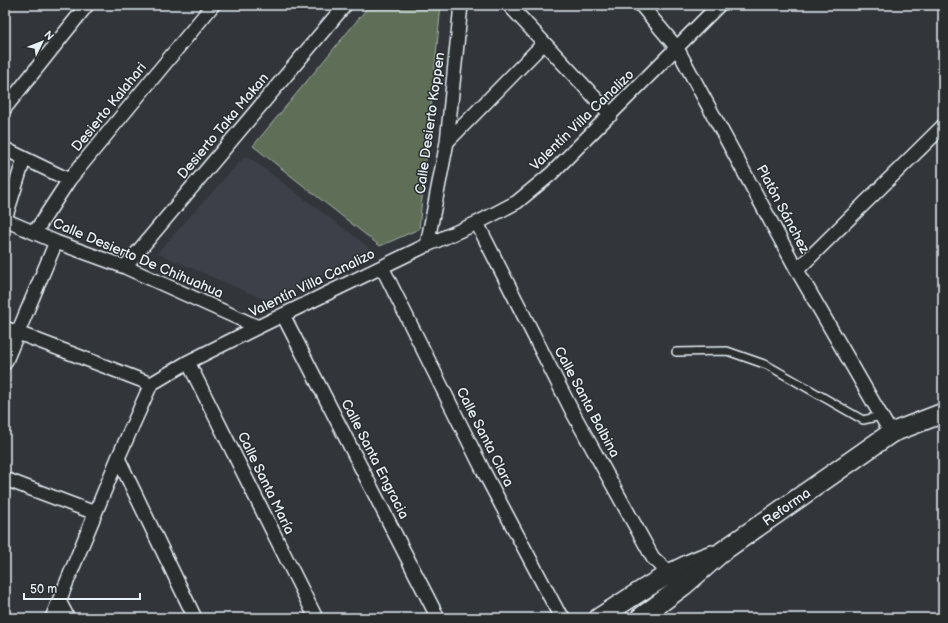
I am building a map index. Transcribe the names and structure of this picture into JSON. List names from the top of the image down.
{
  "streets": {
    "street": [
      "Desierto Kalahari",
      "Valentín Villa Canalizo",
      "Calle Desierto Koppen",
      "Desierto Taka Makan",
      "Platón Sánchez",
      "Calle Desierto De Chihuahua",
      "Calle Santa Balbina",
      "Calle Santa Clara",
      "Calle Santa Engracia",
      "Calle Santa María",
      "Reforma"
    ]
  },
  "crossings": [
    ["Desierto Kalahari", "Calle Desierto De Chihuahua"],
    ["Valentín Villa Canalizo", "Calle Desierto Koppen"],
    ["Valentín Villa Canalizo", "Platón Sánchez"],
    ["Valentín Villa Canalizo", "Calle Desierto De Chihuahua"],
    ["Valentín Villa Canalizo", "Calle Santa Balbina"],
    ["Valentín Villa Canalizo", "Calle Santa Clara"],
    ["Valentín Villa Canalizo", "Calle Santa Engracia"],
    ["Valentín Villa Canalizo", "Calle Santa María"],
    ["Desierto Taka Makan", "Calle Desierto De Chihuahua"],
    ["Platón Sánchez", "Reforma"],
    ["Calle Santa Balbina", "Reforma"]
  ],
  "scale_bar": "50 m",
  "north": "top right"
}
